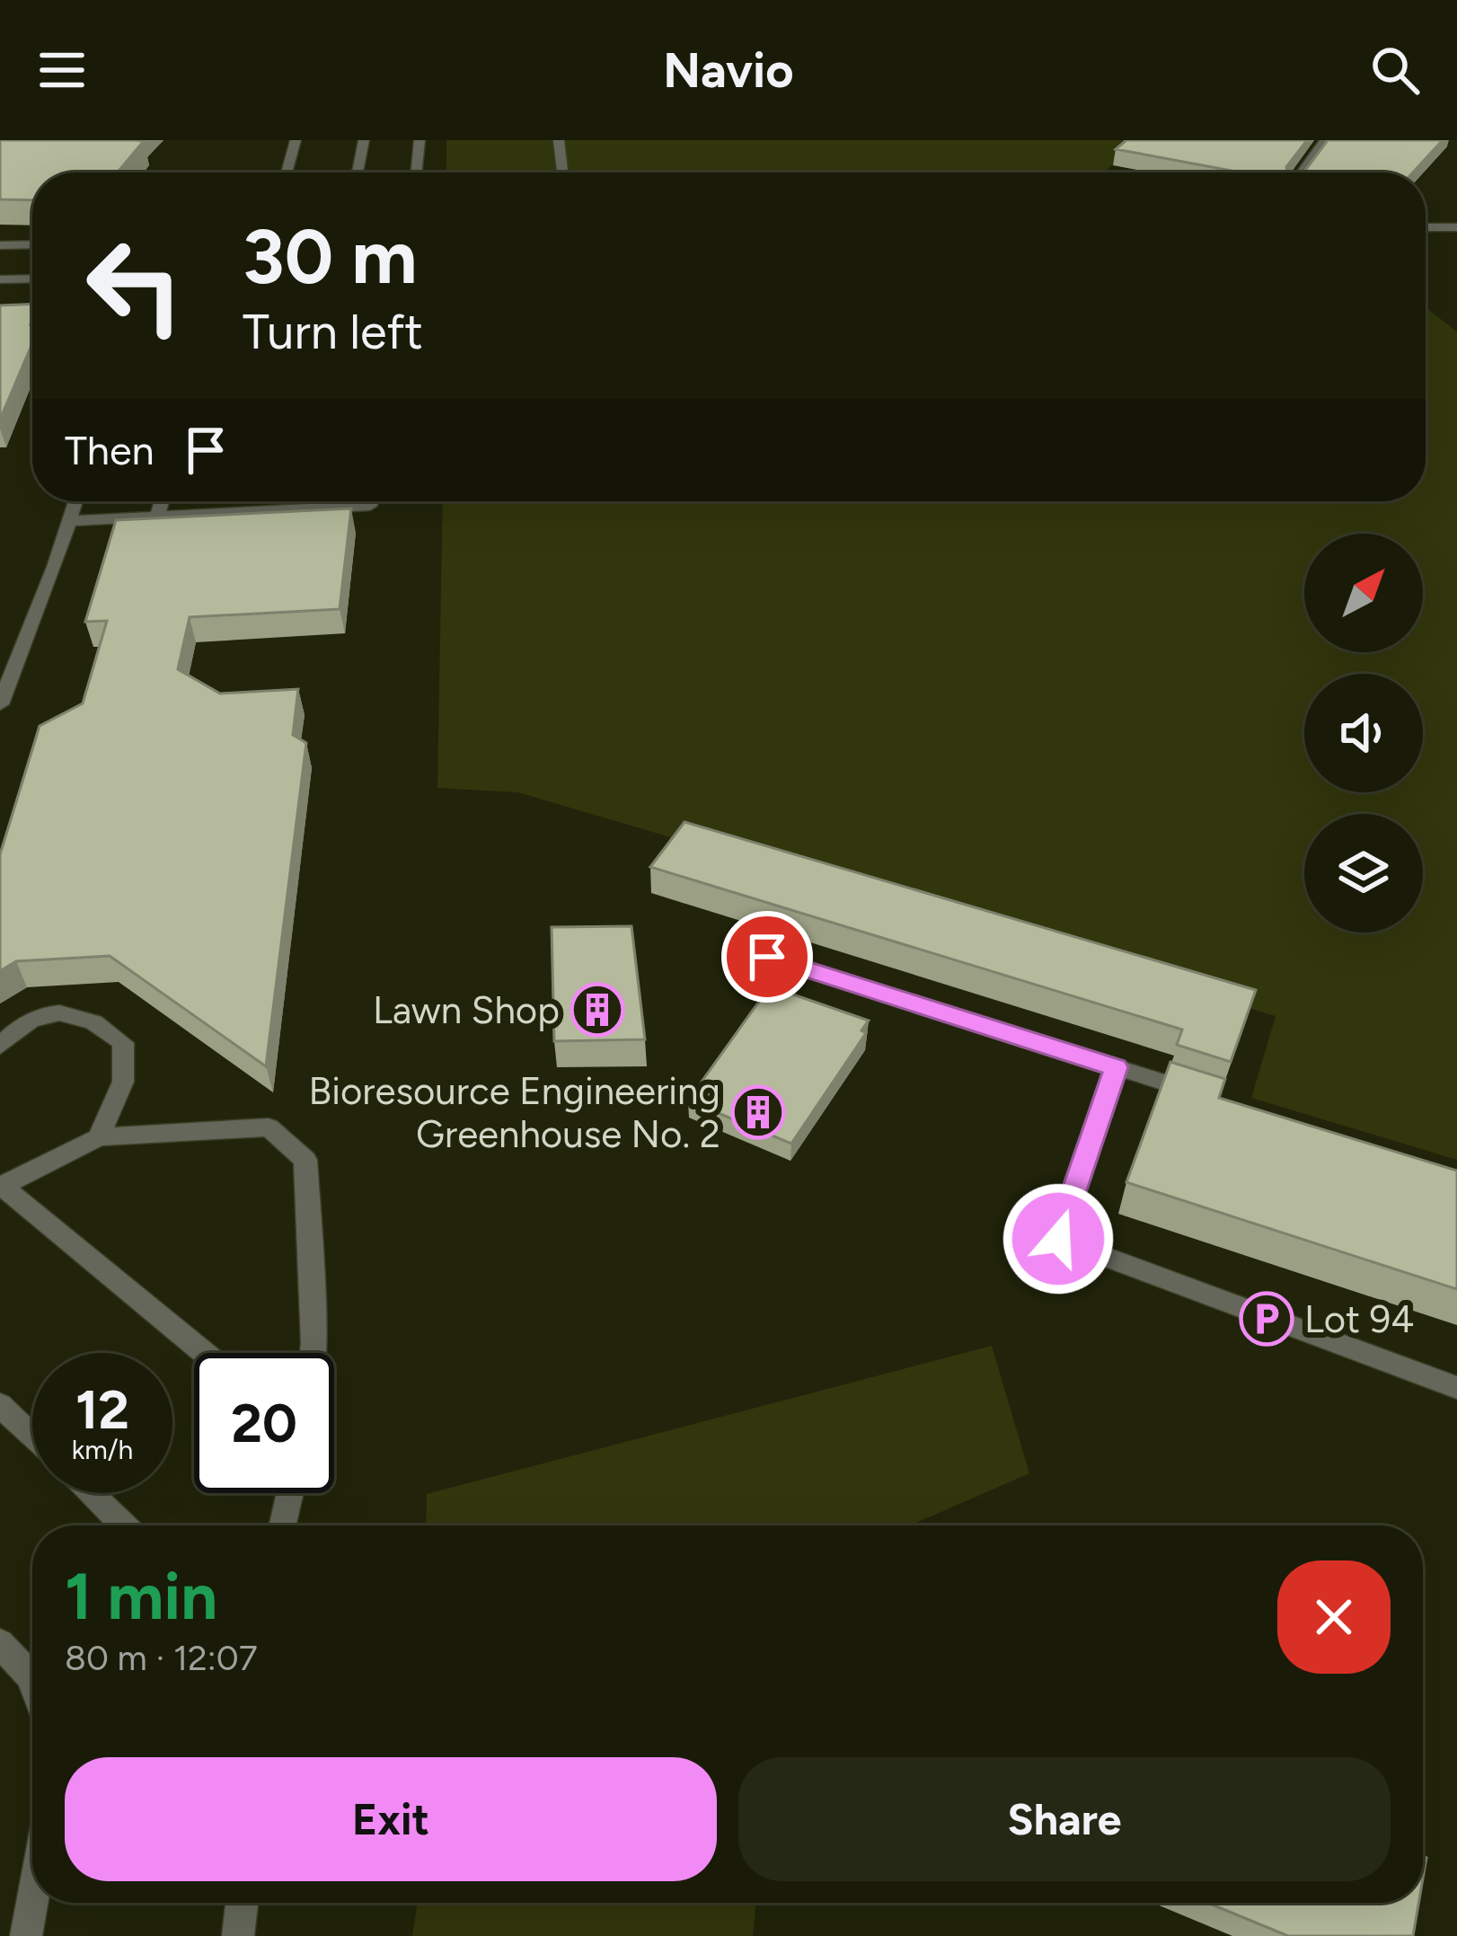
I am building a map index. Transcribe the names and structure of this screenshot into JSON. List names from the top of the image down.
{
  "places": {
    "building": ["Lawn Shop", "Bioresource Engineering Greenhouse No. 2"],
    "parking": ["Lot 94"]
  },
  "north": "top right",
  "page": {
    "header": "Navio",
    "turn": ["30 m", "Turn left"],
    "then": "Then",
    "speed": "12 km/h",
    "limit": "20",
    "heading": ["1 min", "80 m · 12:07"],
    "buttons": ["Exit", "Share"]
  }
}
